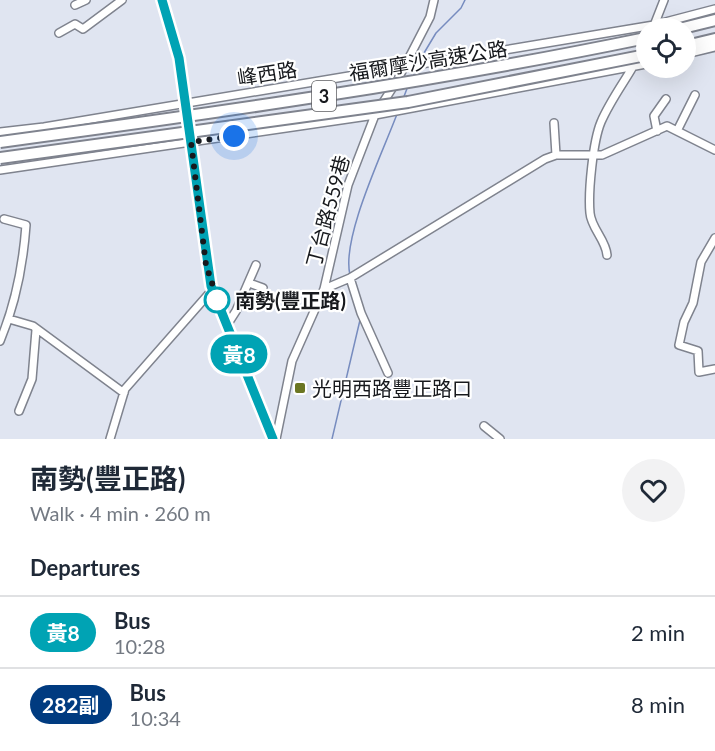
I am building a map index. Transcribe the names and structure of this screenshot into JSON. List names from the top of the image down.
{
  "streets": {
    "highway": ["福爾摩沙高速公路", "3"],
    "street": ["峰西路", "丁台路559巷"]
  },
  "crossings": [
    ["峰西路", "丁台路559巷"]
  ],
  "places": {
    "other": ["南勢(豐正路)"],
    "transit": ["光明西路豐正路口"]
  },
  "lines": ["bus line 黃8"],
  "page": {
    "on_map": "黃8",
    "heading": [
      ["南勢(豐正路)", "Walk · 4 min · 260 m"],
      "Departures"
    ],
    "list": [
      {
        "mark": "黃8",
        "name": "Bus",
        "note": "10:28",
        "value": "2 min"
      },
      {
        "mark": "282副",
        "name": "Bus",
        "note": "10:34",
        "value": "8 min"
      }
    ]
  }
}
